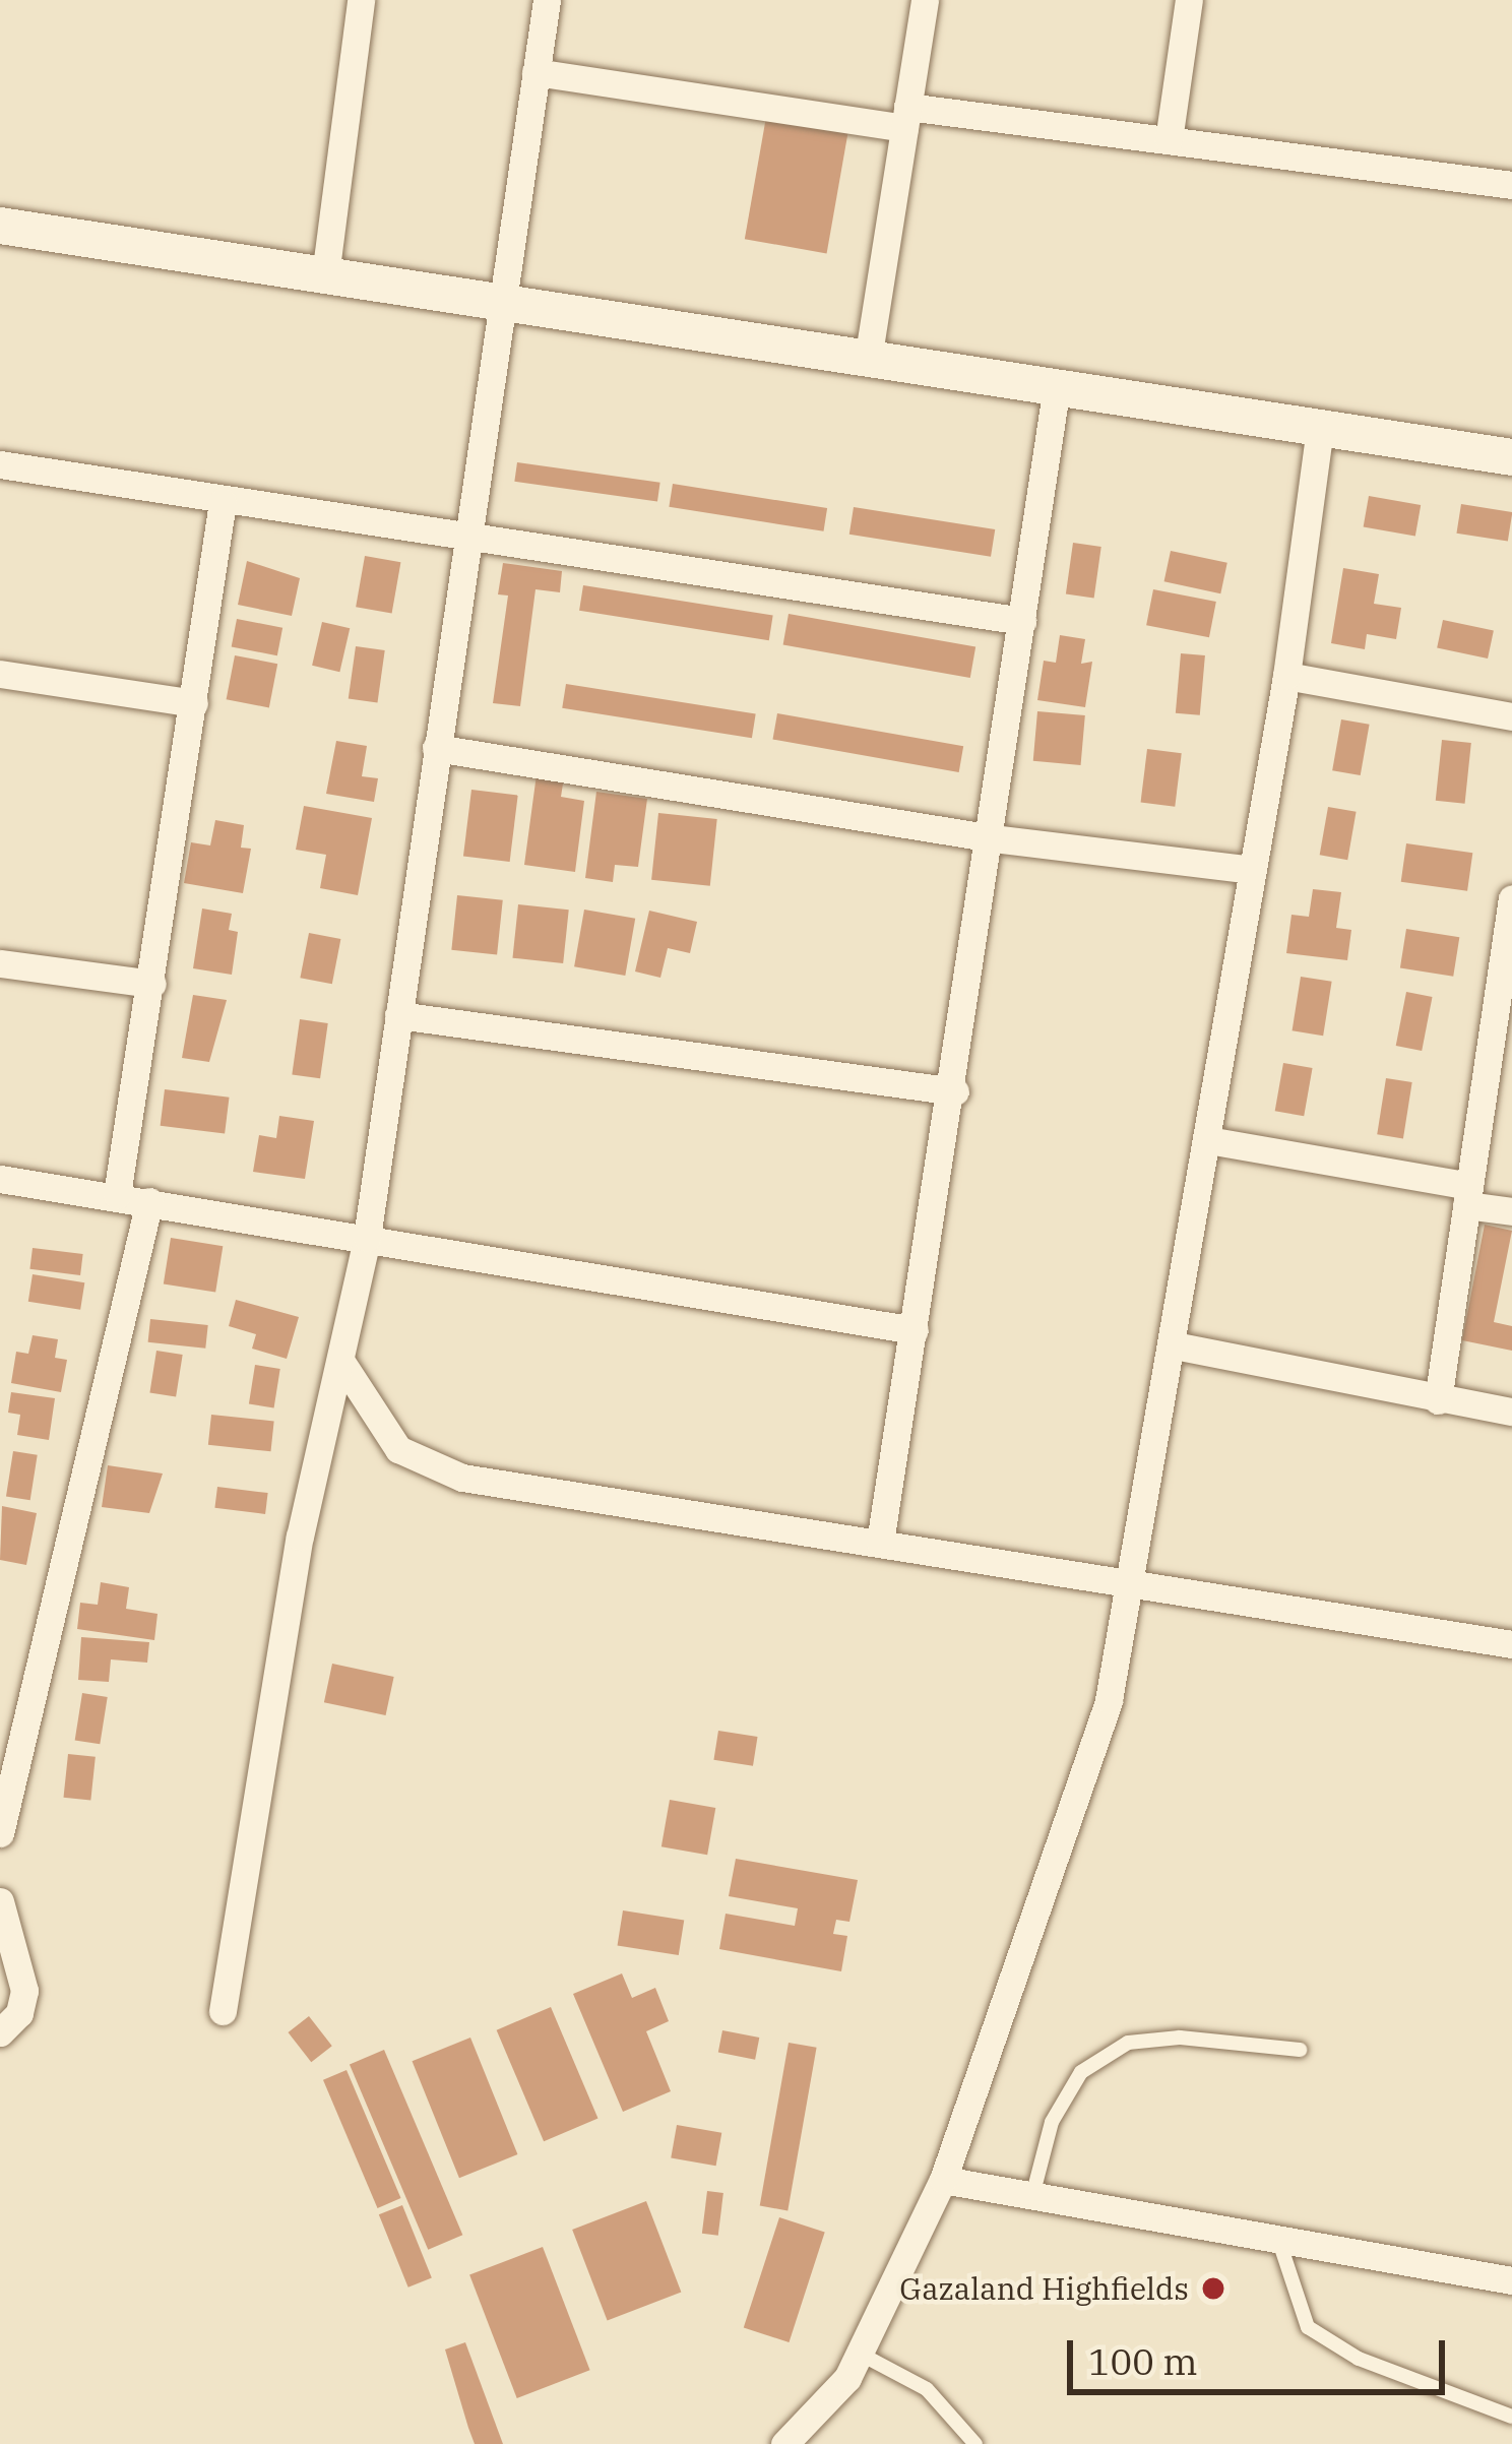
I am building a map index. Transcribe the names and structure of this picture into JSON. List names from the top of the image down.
{
  "places": ["Gazaland Highfields"],
  "scale_bar": "100 m"
}
